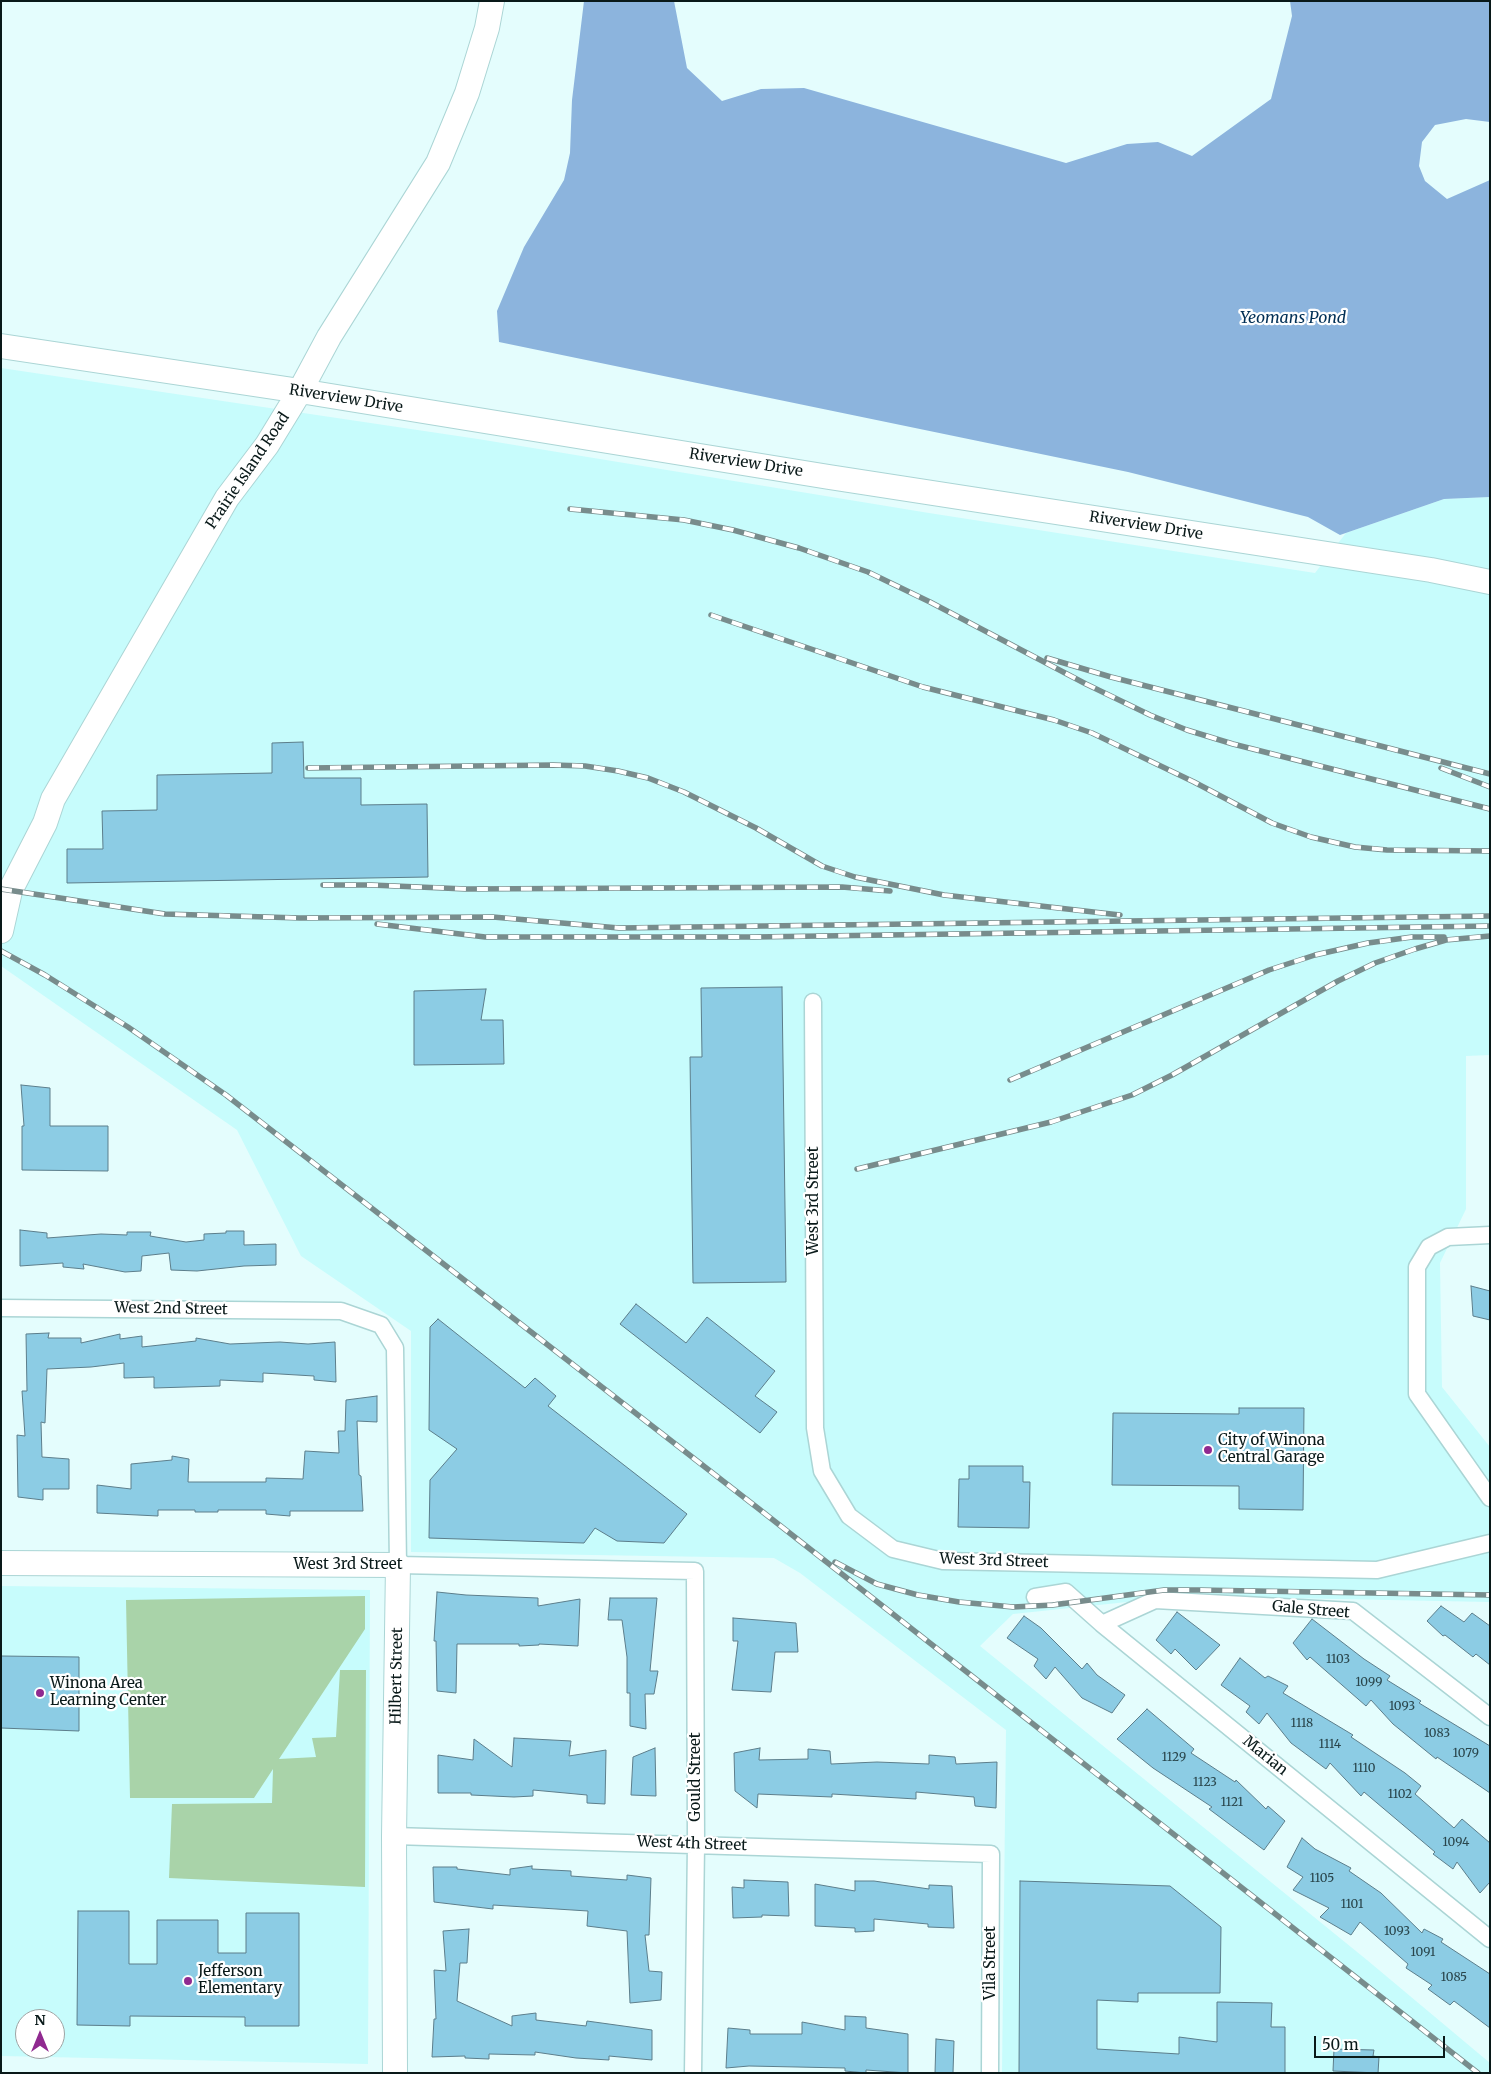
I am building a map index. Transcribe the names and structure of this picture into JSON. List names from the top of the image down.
{
  "streets": {
    "street": [
      "Riverview Drive",
      "Prairie Island Road",
      "West 3rd Street",
      "West 2nd Street",
      "Gale Street",
      "Hilbert Street",
      "Marian",
      "Gould Street",
      "West 4th Street",
      "Vila Street"
    ]
  },
  "crossings": [
    ["Riverview Drive", "Prairie Island Road"],
    ["West 3rd Street", "Hilbert Street"],
    ["West 3rd Street", "Gould Street"],
    ["West 2nd Street", "Hilbert Street"],
    ["Gale Street", "Marian"],
    ["Hilbert Street", "West 4th Street"],
    ["Gould Street", "West 4th Street"],
    ["West 4th Street", "Vila Street"]
  ],
  "water": ["Yeomans Pond"],
  "places": ["City of Winona Central Garage", "Winona Area Learning Center", "Jefferson Elementary"],
  "house_numbers": [
    "1103",
    "1099",
    "1093",
    "1118",
    "1083",
    "1114",
    "1079",
    "1129",
    "1110",
    "1123",
    "1102",
    "1121",
    "1094",
    "1105",
    "1101",
    "1093",
    "1091",
    "1085"
  ],
  "scale_bar": "50 m",
  "north": "top"
}
